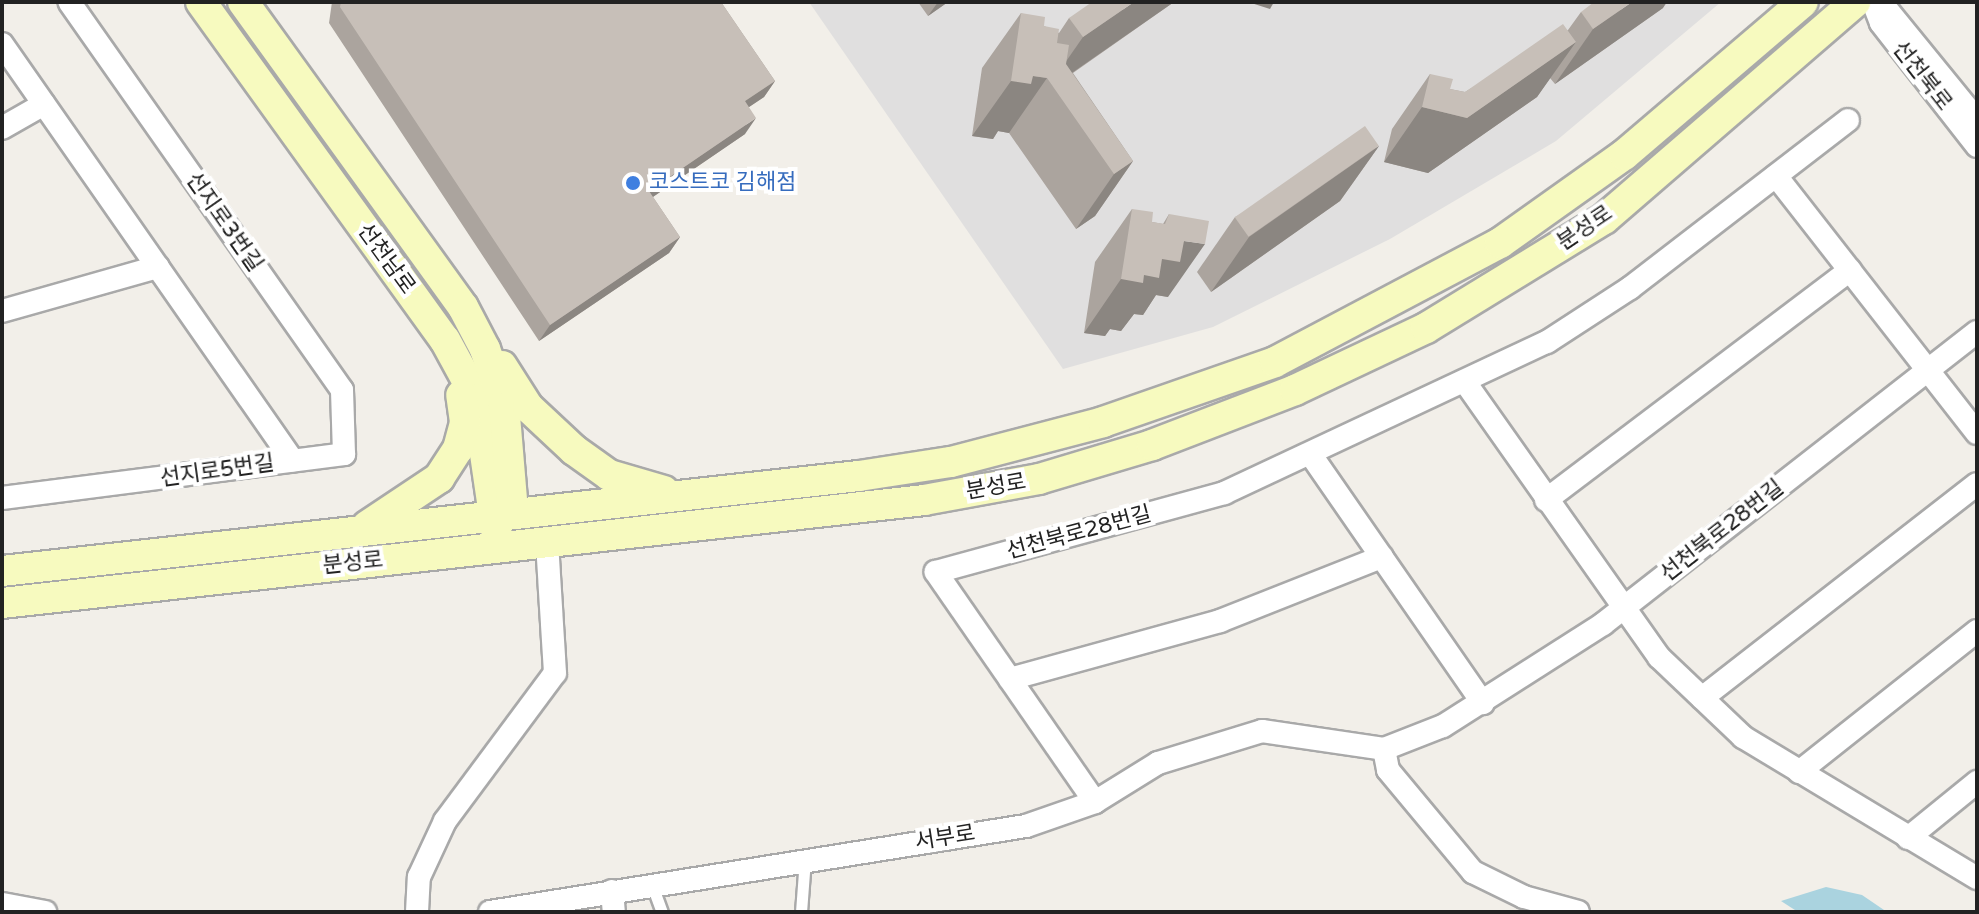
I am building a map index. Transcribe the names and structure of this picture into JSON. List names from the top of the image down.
{
  "streets": {
    "main road": ["분성로", "선천남로"],
    "street": [
      "선천북로",
      "선지로3번길",
      "선지로5번길",
      "선천북로28번길",
      "서부로"
    ]
  },
  "crossings": [
    ["선지로3번길", "선지로5번길"],
    ["분성로", "선천남로"],
    ["선천북로28번길", "서부로"]
  ],
  "places": ["코스트코 김해점"]
}
